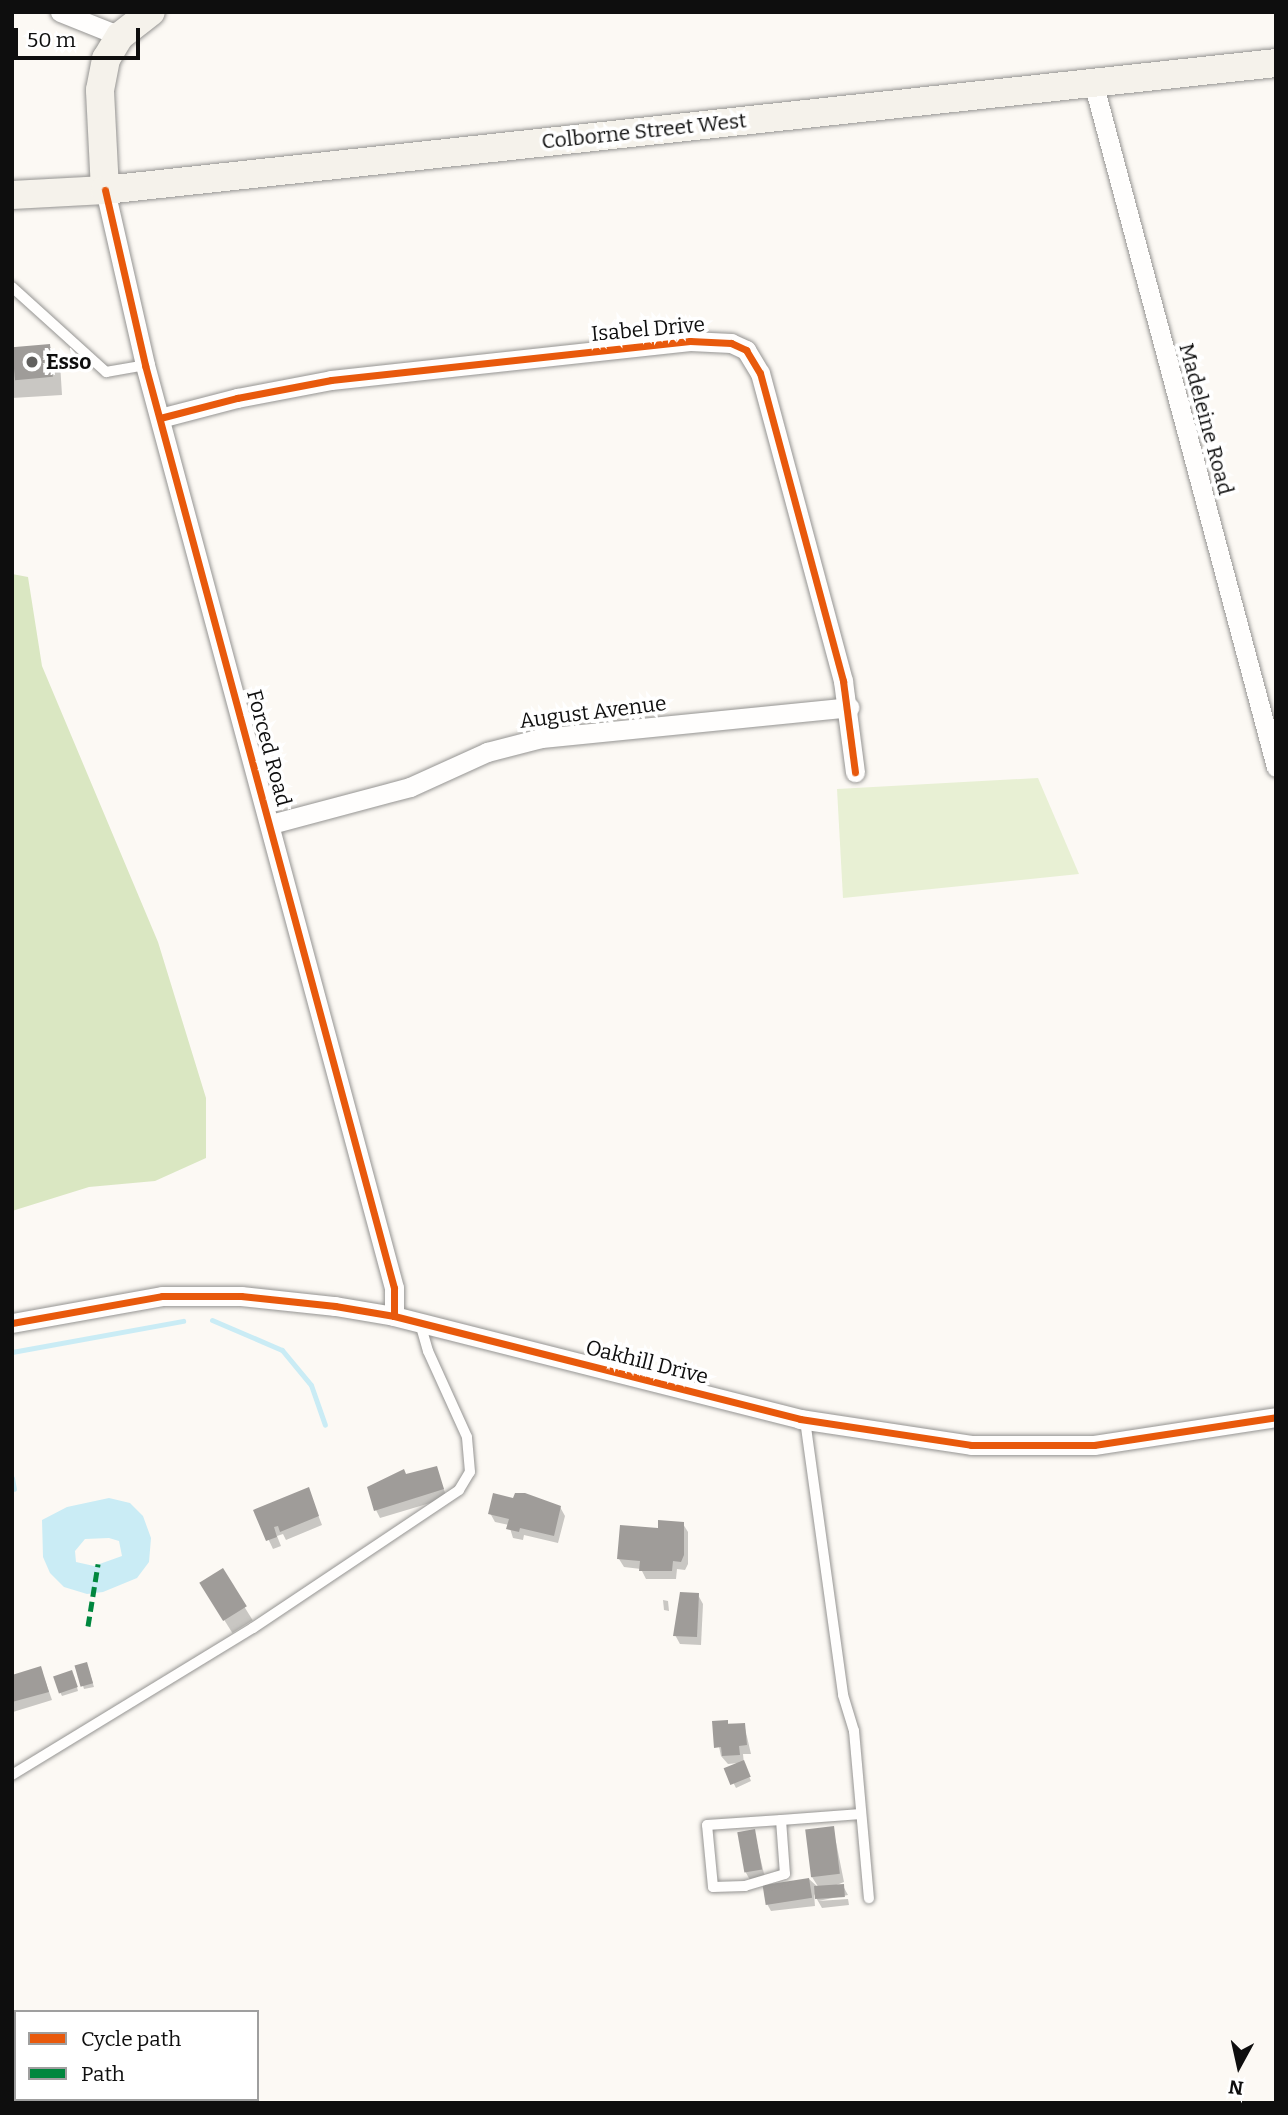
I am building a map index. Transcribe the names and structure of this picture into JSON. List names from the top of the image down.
{
  "streets": {
    "main road": ["Colborne Street West"],
    "street": [
      "Isabel Drive",
      "Madeleine Road",
      "August Avenue",
      "Forced Road",
      "Oakhill Drive"
    ]
  },
  "crossings": [
    ["Colborne Street West", "Madeleine Road"],
    ["Colborne Street West", "Forced Road"],
    ["Isabel Drive", "August Avenue"],
    ["Isabel Drive", "Forced Road"],
    ["August Avenue", "Forced Road"],
    ["Forced Road", "Oakhill Drive"]
  ],
  "places": ["Esso"],
  "legend": ["Cycle path", "Path"],
  "scale_bar": "50 m",
  "north": "bottom"
}
